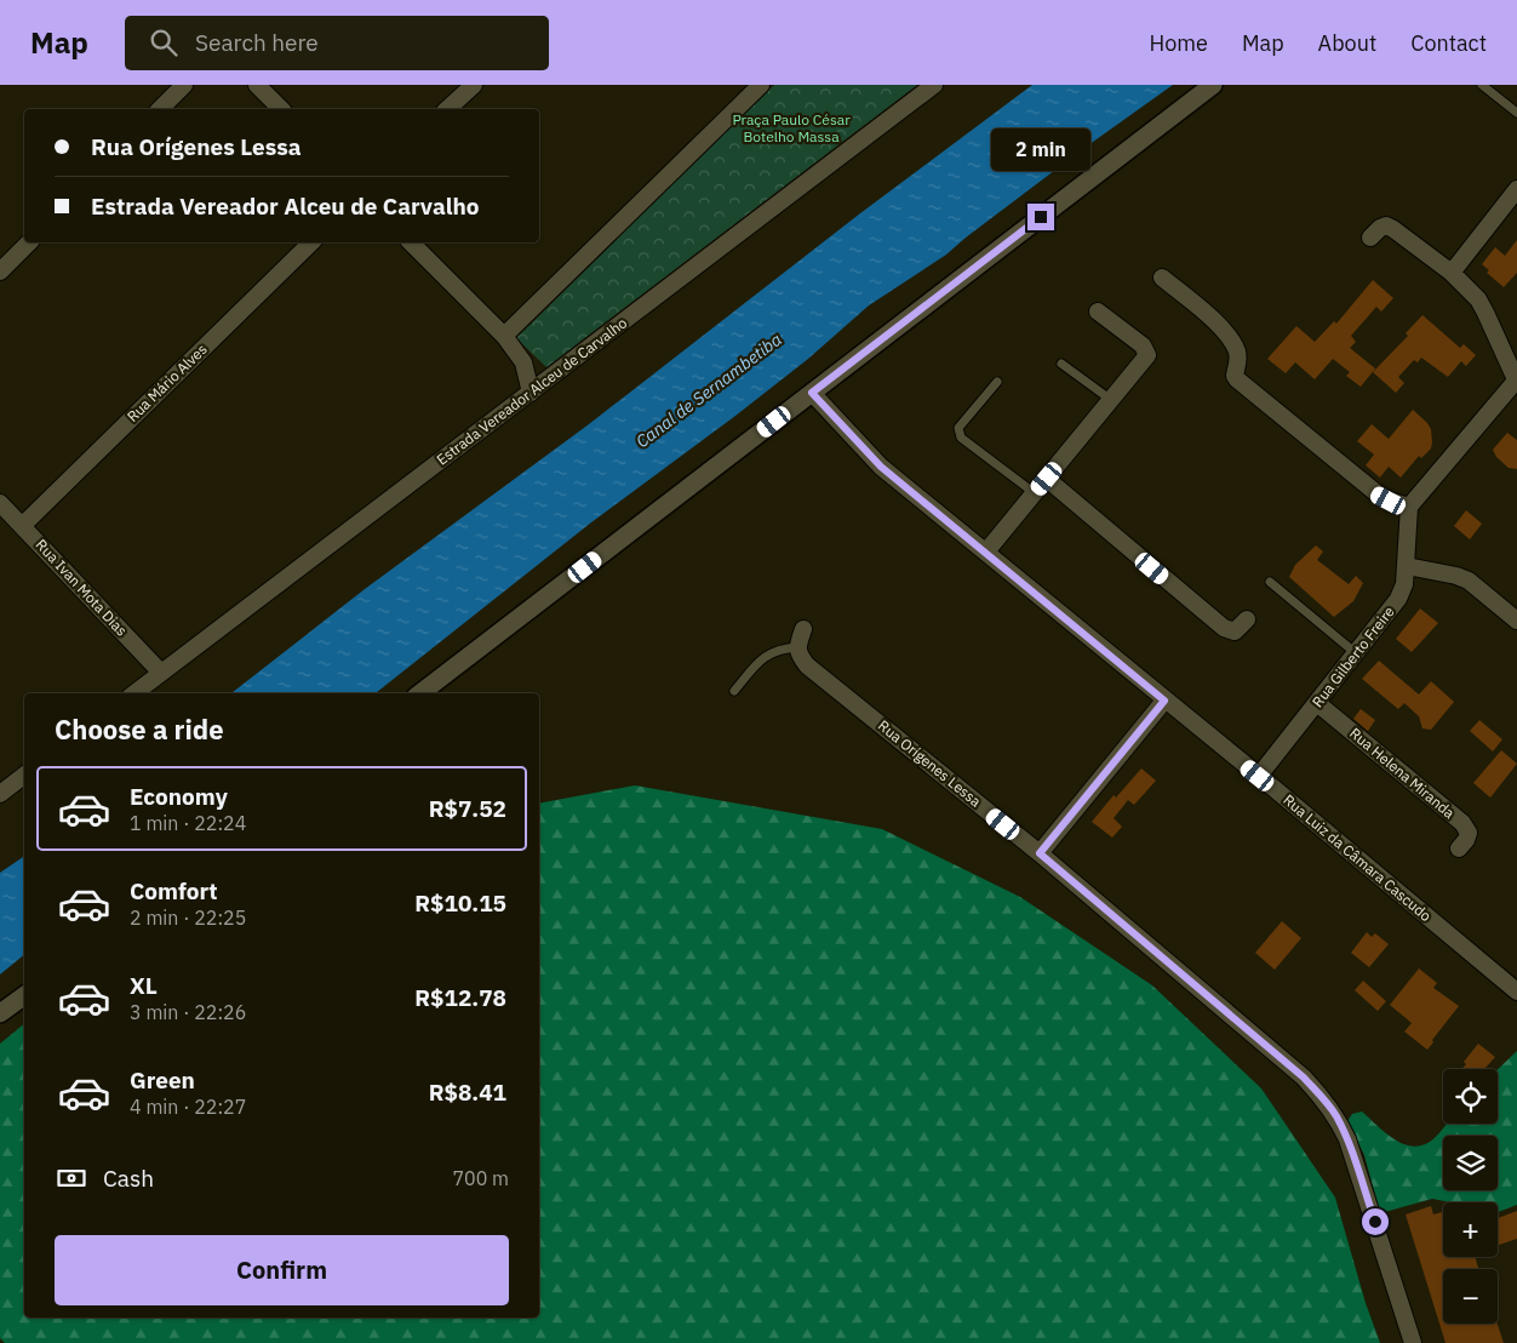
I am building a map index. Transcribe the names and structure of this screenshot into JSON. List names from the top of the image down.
{
  "streets": {
    "street": [
      "Rua Mário Alves",
      "Estrada Vereador Alceu de Carvalho",
      "Rua Ivan Mota Dias",
      "Rua Gilberto Freire",
      "Rua Orígenes Lessa",
      "Rua Helena Miranda",
      "Rua Luiz da Câmara Cascudo"
    ]
  },
  "crossings": [
    ["Rua Mário Alves", "Rua Ivan Mota Dias"],
    ["Estrada Vereador Alceu de Carvalho", "Rua Ivan Mota Dias"],
    ["Rua Gilberto Freire", "Rua Helena Miranda"],
    ["Rua Gilberto Freire", "Rua Luiz da Câmara Cascudo"]
  ],
  "water": ["Canal de Sernambetiba"],
  "parks": ["Praça Paulo César Botelho Massa"],
  "page": {
    "header": "Map",
    "search": "Search here",
    "nav": [
      "Home",
      "Map",
      "About",
      "Contact"
    ],
    "banner": ["Rua Orígenes Lessa", "Estrada Vereador Alceu de Carvalho"],
    "bubble": "2 min",
    "heading": "Choose a ride",
    "list": [
      {
        "name": "Economy",
        "note": "1 min · 22:24",
        "value": "R$7.52"
      },
      {
        "name": "Comfort",
        "note": "2 min · 22:25",
        "value": "R$10.15"
      },
      {
        "name": "XL",
        "note": "3 min · 22:26",
        "value": "R$12.78"
      },
      {
        "name": "Green",
        "note": "4 min · 22:27",
        "value": "R$8.41"
      }
    ],
    "map_buttons": ["+", "−"],
    "pay": ["Cash", "700 m"],
    "buttons": "Confirm"
  }
}
